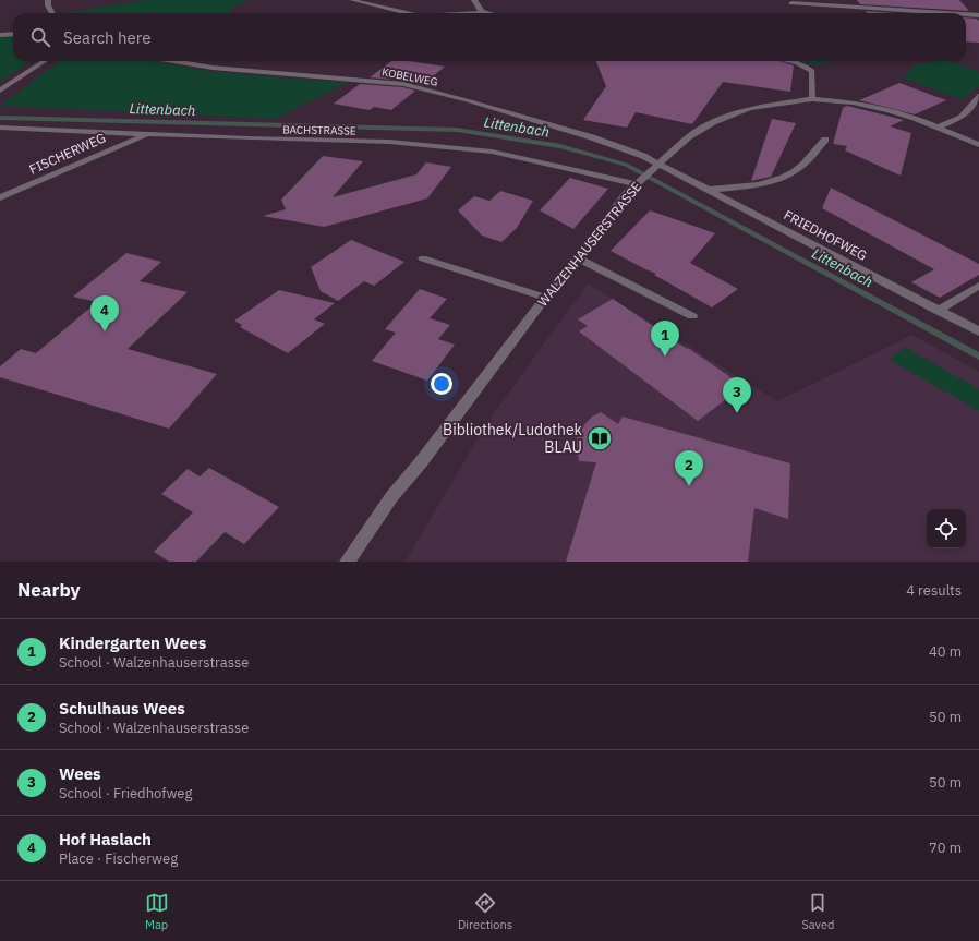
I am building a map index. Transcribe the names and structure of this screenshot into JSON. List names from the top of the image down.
{
  "streets": {
    "street": [
      "KOBELWEG",
      "BACHSTRASSE",
      "FISCHERWEG",
      "FRIEDHOFWEG",
      "WALZENHAUSERSTRASSE"
    ]
  },
  "crossings": [
    ["KOBELWEG", "FRIEDHOFWEG"],
    ["KOBELWEG", "WALZENHAUSERSTRASSE"],
    ["BACHSTRASSE", "FISCHERWEG"],
    ["BACHSTRASSE", "WALZENHAUSERSTRASSE"],
    ["FRIEDHOFWEG", "WALZENHAUSERSTRASSE"]
  ],
  "water": ["Littenbach"],
  "places": {
    "library": ["Bibliothek/Ludothek BLAU"]
  },
  "page": {
    "search": "Search here",
    "pins": [
      "4",
      "1",
      "3",
      "2"
    ],
    "heading": ["Nearby", "4 results"],
    "list": [
      {
        "mark": "1",
        "name": "Kindergarten Wees",
        "note": "School · Walzenhauserstrasse",
        "value": "40 m"
      },
      {
        "mark": "2",
        "name": "Schulhaus Wees",
        "note": "School · Walzenhauserstrasse",
        "value": "50 m"
      },
      {
        "mark": "3",
        "name": "Wees",
        "note": "School · Friedhofweg",
        "value": "50 m"
      },
      {
        "mark": "4",
        "name": "Hof Haslach",
        "note": "Place · Fischerweg",
        "value": "70 m"
      }
    ],
    "nav": ["Map", "Directions", "Saved"]
  }
}
